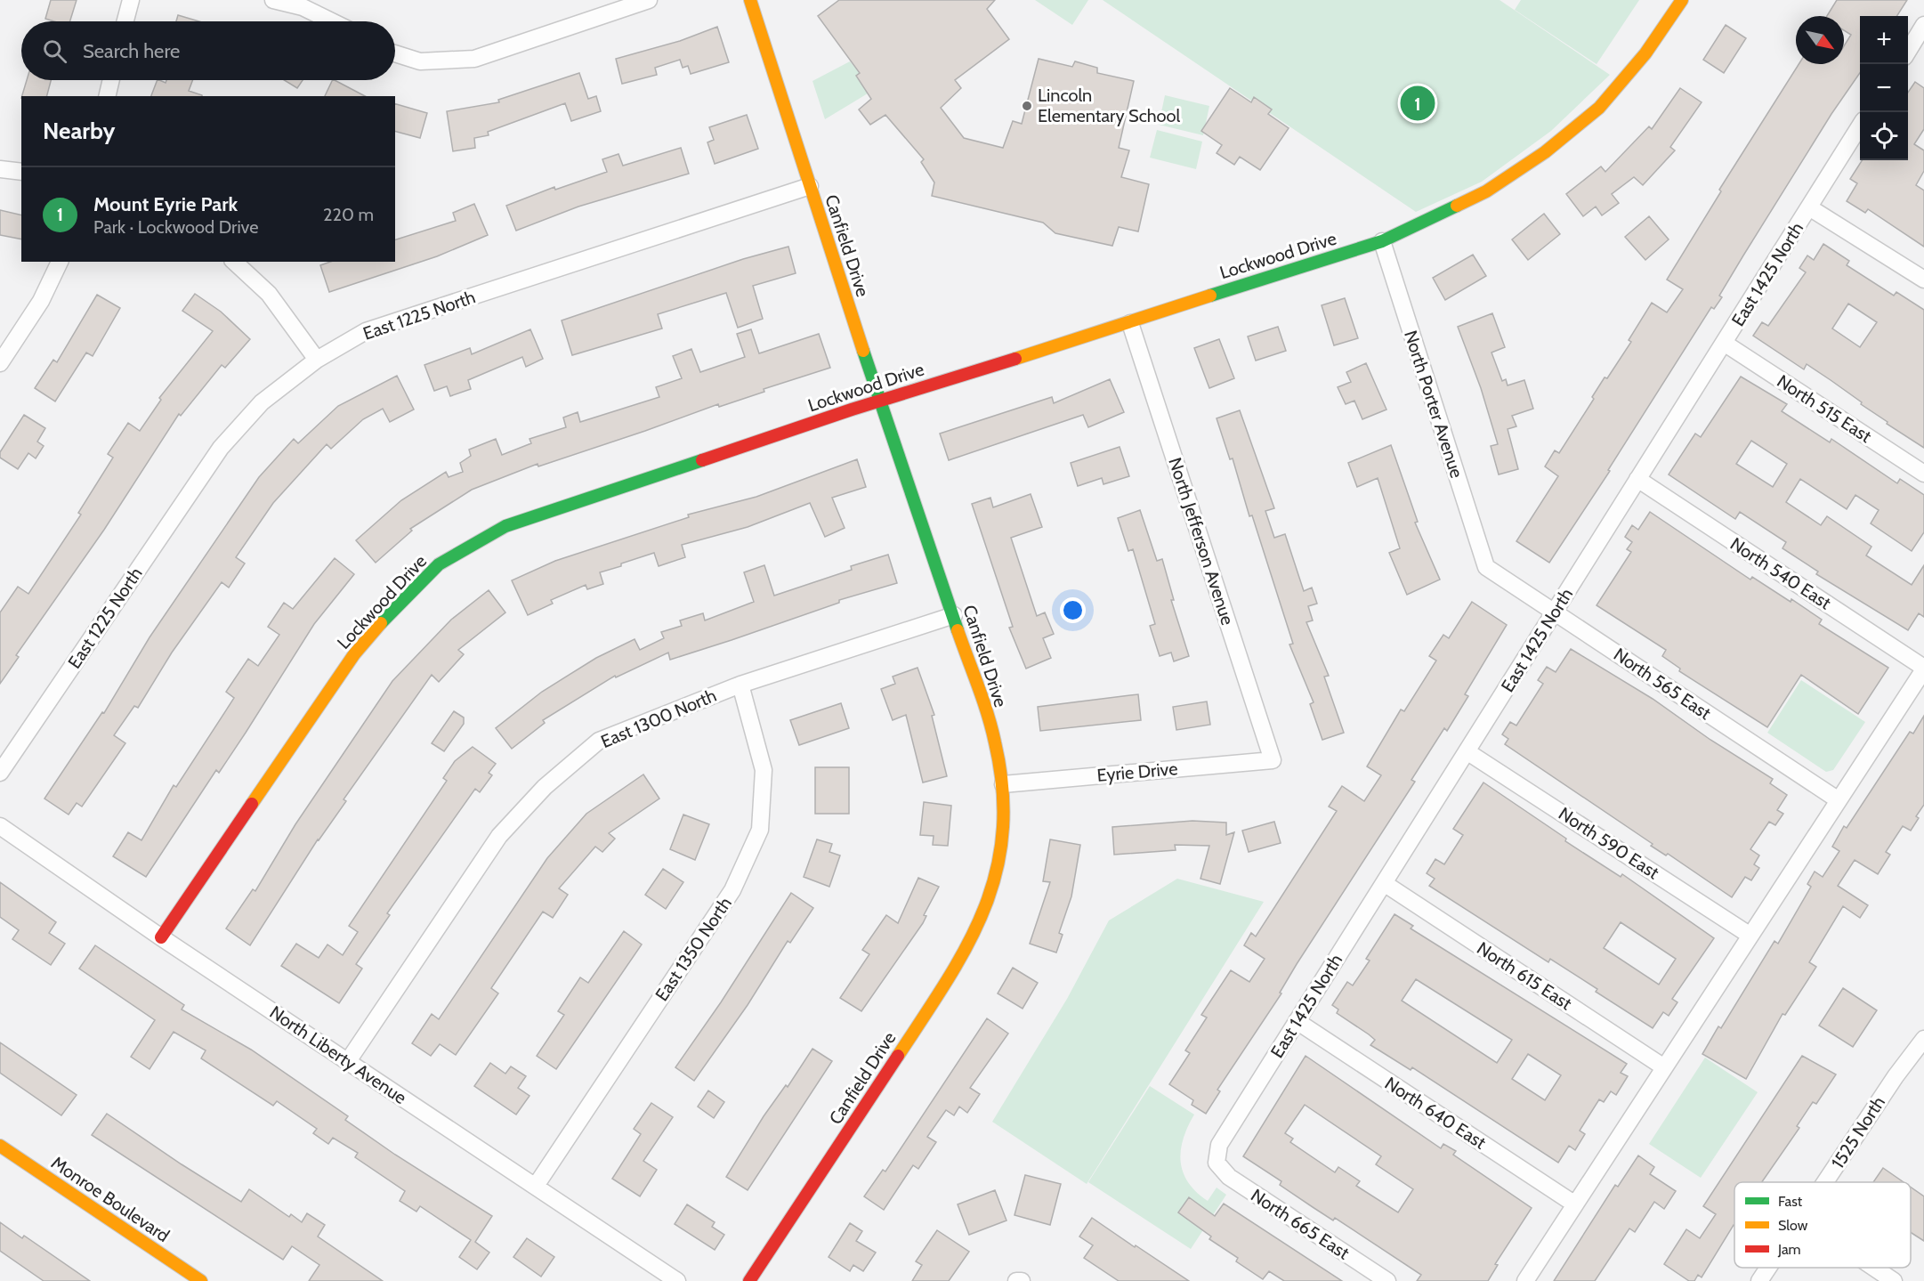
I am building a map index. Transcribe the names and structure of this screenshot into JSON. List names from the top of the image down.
{
  "streets": {
    "street": [
      "Canfield Drive",
      "Lockwood Drive",
      "East 1425 North",
      "East 1225 North",
      "North Porter Avenue",
      "North 515 East",
      "North Jefferson Avenue",
      "North 540 East",
      "North 565 East",
      "East 1300 North",
      "Eyrie Drive",
      "North 590 East",
      "East 1350 North",
      "North 615 East",
      "North Liberty Avenue",
      "North 640 East",
      "1525 North",
      "Monroe Boulevard",
      "North 665 East"
    ]
  },
  "crossings": [
    ["Canfield Drive", "Lockwood Drive"],
    ["Canfield Drive", "East 1225 North"],
    ["Canfield Drive", "East 1300 North"],
    ["Canfield Drive", "Eyrie Drive"],
    ["Lockwood Drive", "North Porter Avenue"],
    ["Lockwood Drive", "North Jefferson Avenue"],
    ["Lockwood Drive", "North Liberty Avenue"],
    ["East 1425 North", "North 515 East"],
    ["East 1425 North", "North 540 East"],
    ["East 1425 North", "North 565 East"],
    ["East 1425 North", "North 590 East"],
    ["East 1425 North", "North 615 East"],
    ["East 1425 North", "North 640 East"],
    ["East 1425 North", "North 665 East"],
    ["North Porter Avenue", "North 565 East"],
    ["North Jefferson Avenue", "Eyrie Drive"],
    ["East 1300 North", "East 1350 North"],
    ["East 1300 North", "North Liberty Avenue"],
    ["East 1350 North", "North Liberty Avenue"]
  ],
  "places": ["Lincoln Elementary School"],
  "legend": ["Fast", "Slow", "Jam"],
  "north": "bottom right",
  "page": {
    "map_buttons": ["+", "−"],
    "search": "Search here",
    "pins": "1",
    "heading": "Nearby",
    "list": [
      {
        "mark": "1",
        "name": "Mount Eyrie Park",
        "note": "Park · Lockwood Drive",
        "value": "220 m"
      }
    ]
  }
}
